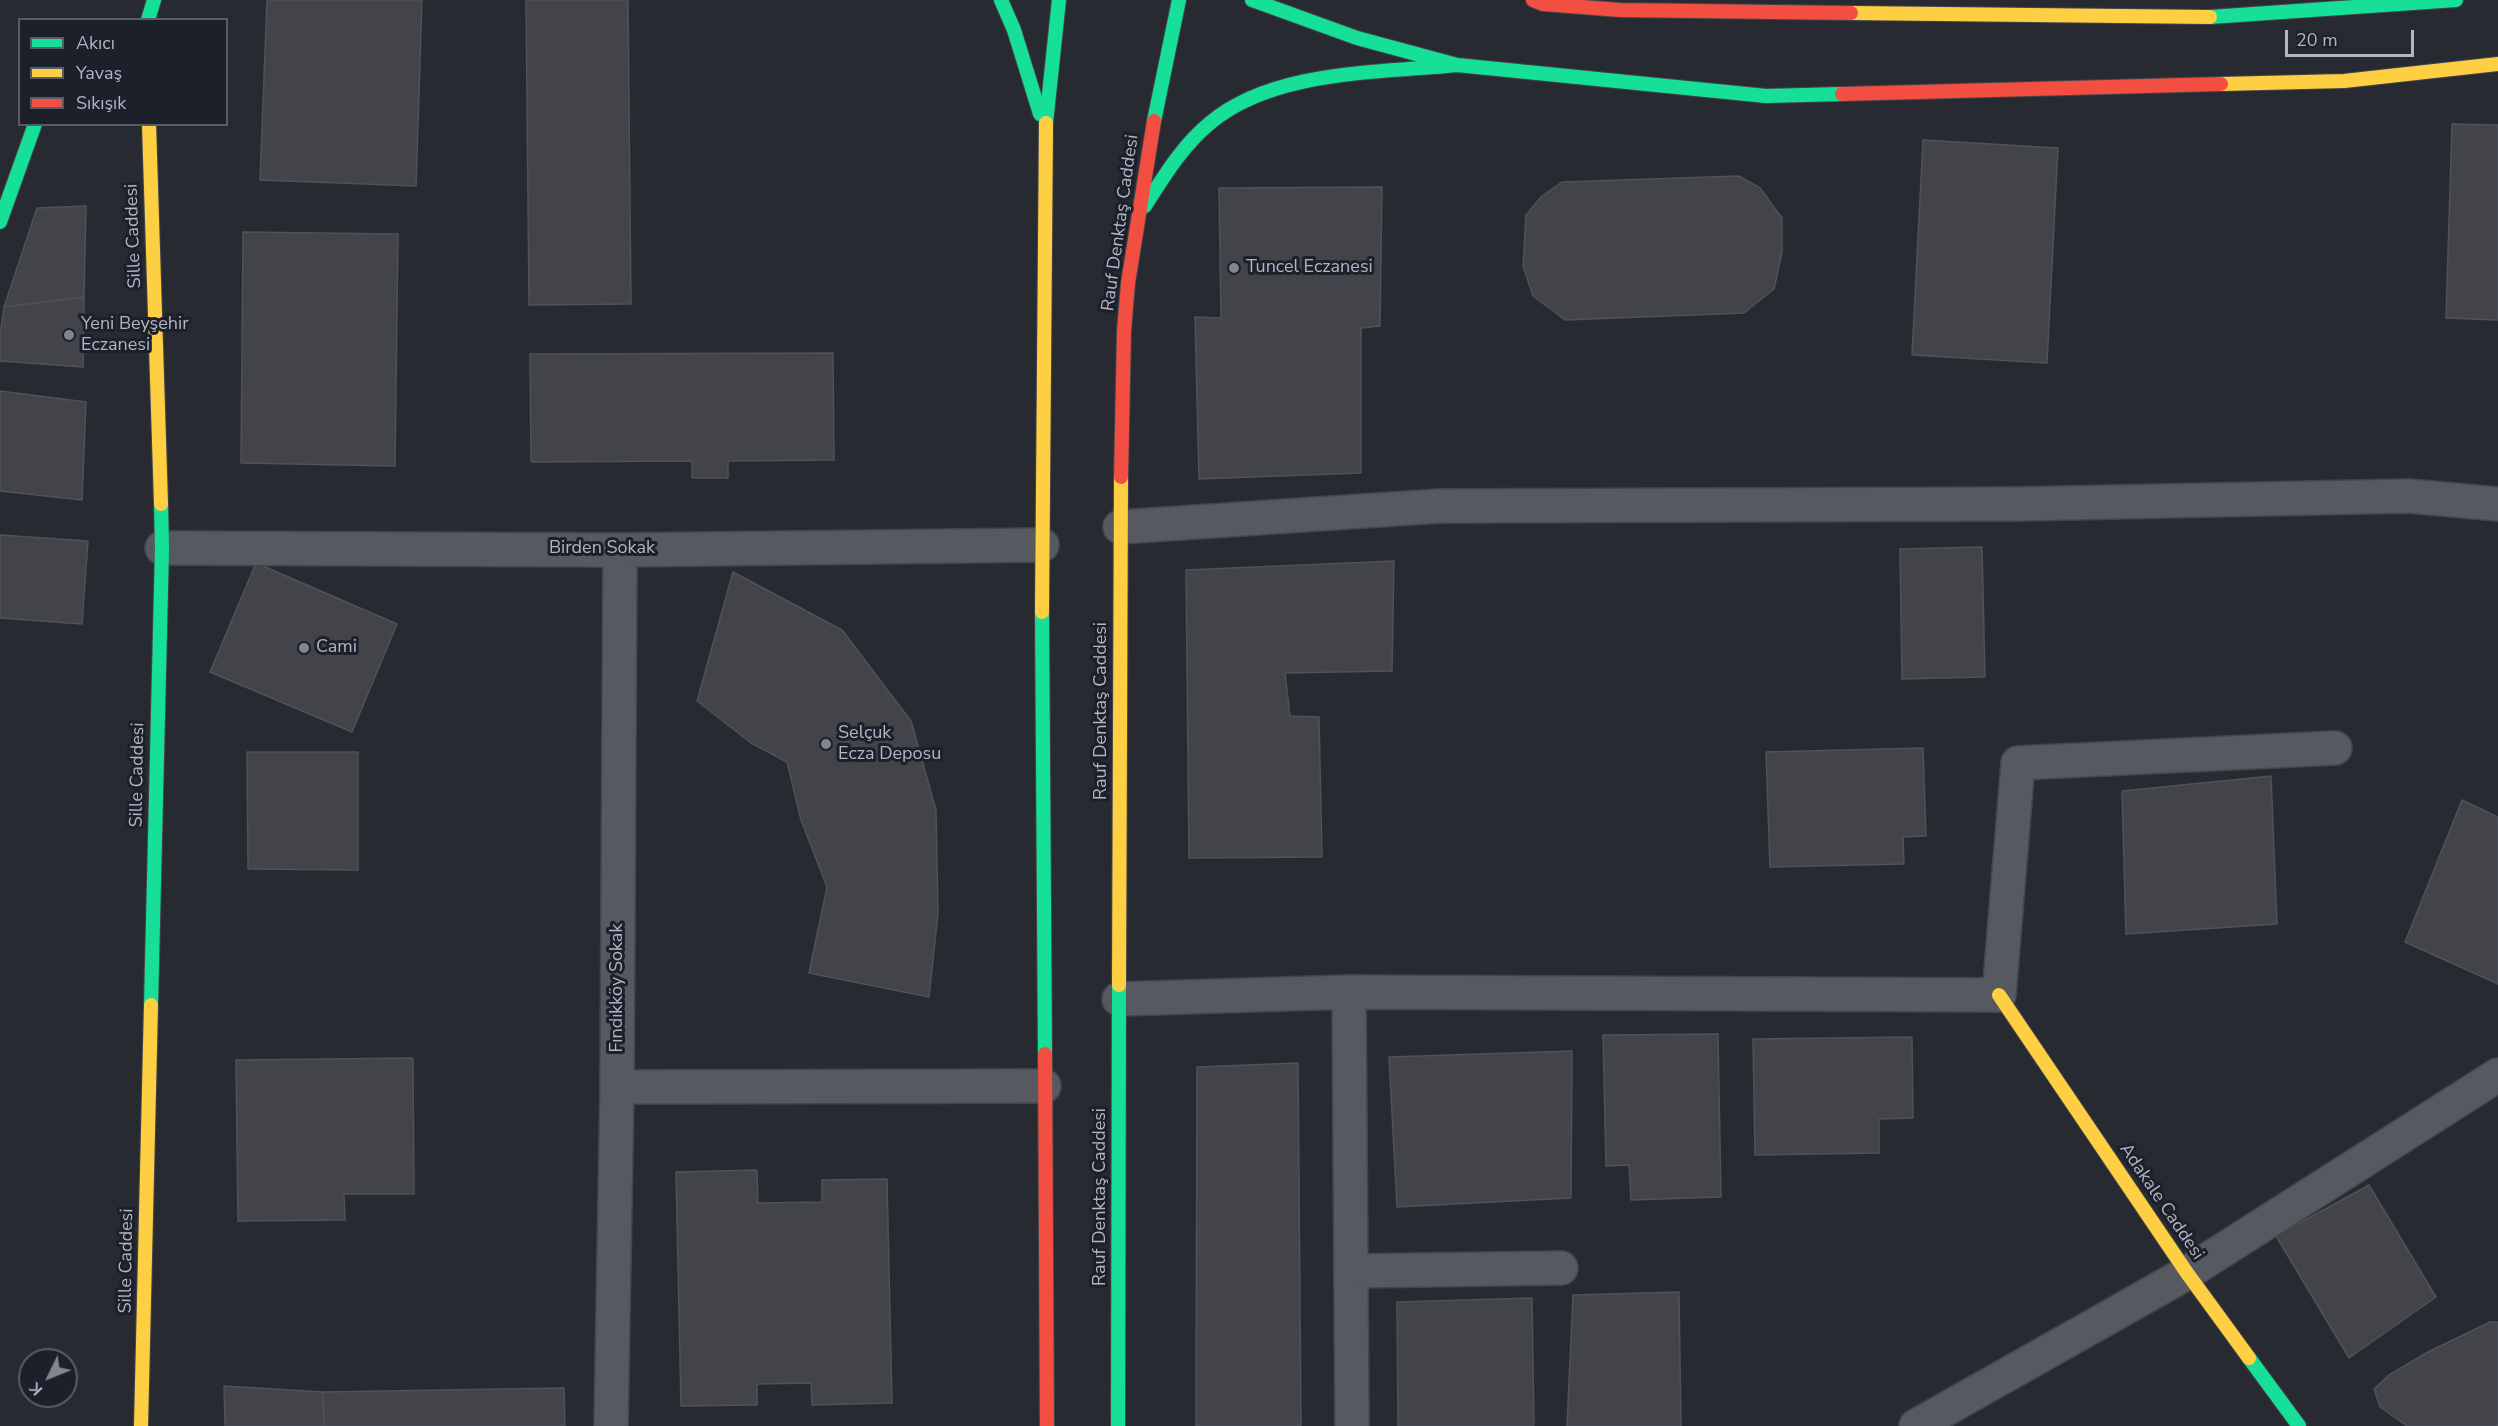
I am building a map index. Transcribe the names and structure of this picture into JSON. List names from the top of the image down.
{
  "streets": {
    "street": [
      "Rauf Denktaş Caddesi",
      "Sille Caddesi",
      "Birden Sokak",
      "Fındıkköy Sokak",
      "Adakale Caddesi"
    ]
  },
  "crossings": [
    ["Sille Caddesi", "Birden Sokak"],
    ["Birden Sokak", "Fındıkköy Sokak"]
  ],
  "places": [
    "Tuncel Eczanesi",
    "Yeni Beyşehir Eczanesi",
    "Cami",
    "Selçuk Ecza Deposu"
  ],
  "legend": ["Akıcı", "Yavaş", "Sıkışık"],
  "scale_bar": "20 m",
  "north": "bottom left"
}
